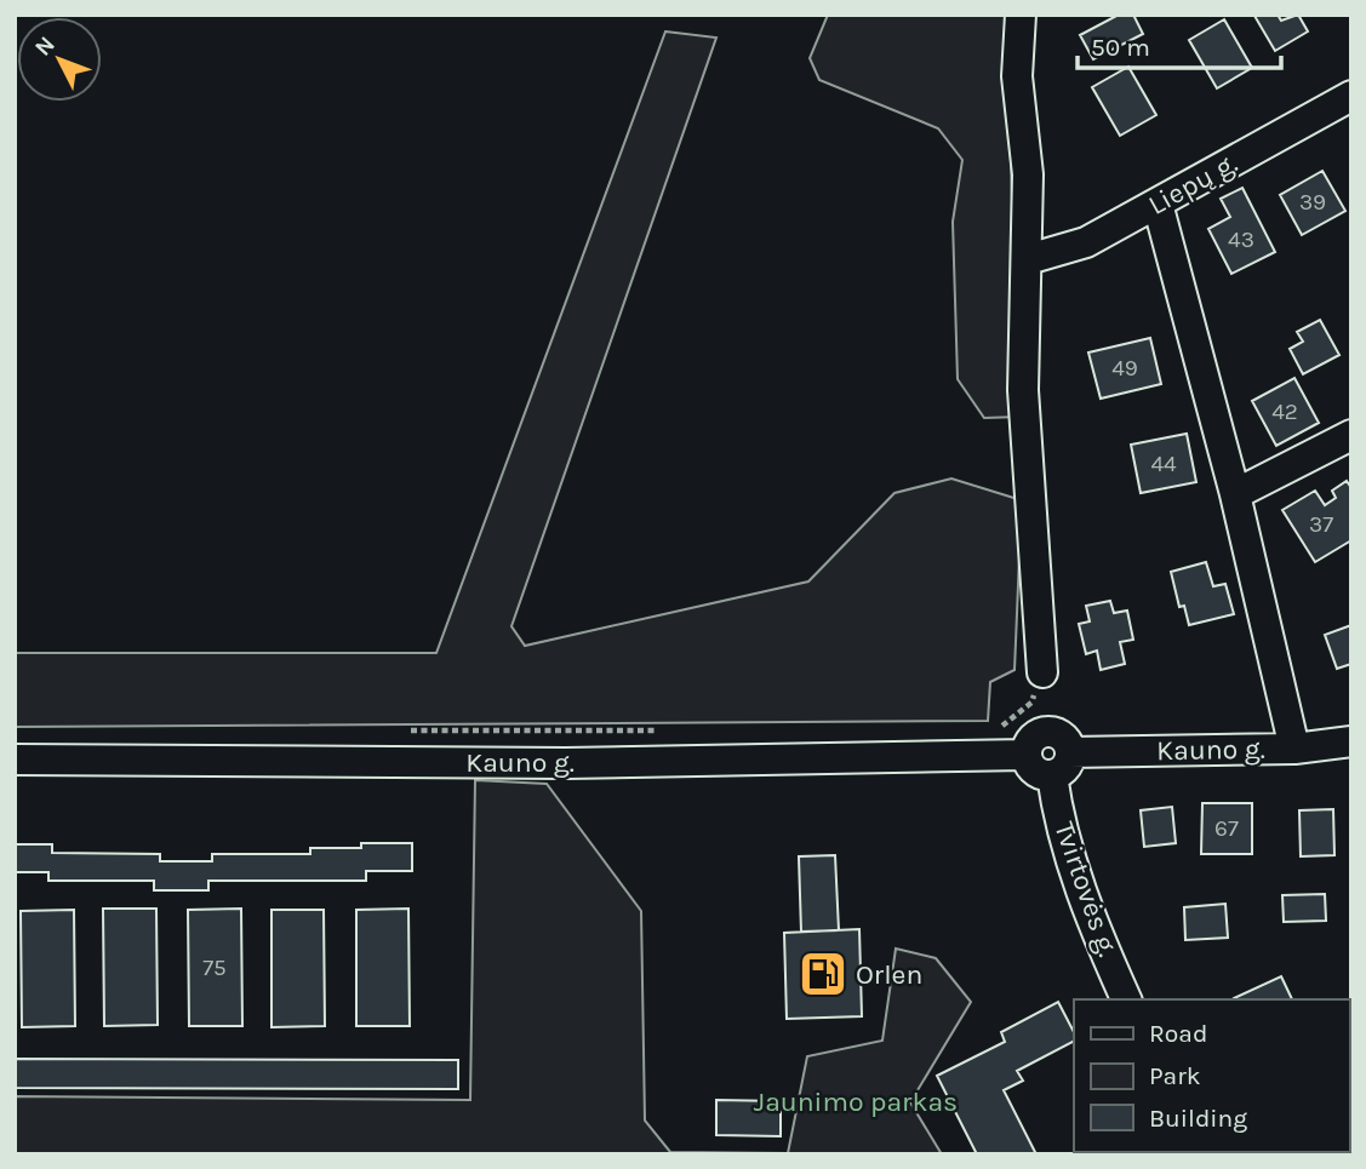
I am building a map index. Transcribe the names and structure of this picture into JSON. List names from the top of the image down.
{
  "streets": {
    "street": ["Liepų g.", "Kauno g.", "Tvirtovės g."]
  },
  "crossings": [
    ["Kauno g.", "Tvirtovės g."]
  ],
  "parks": ["Jaunimo parkas"],
  "places": {
    "fuel station": ["Orlen"]
  },
  "house_numbers": [
    "39",
    "43",
    "49",
    "42",
    "44",
    "37",
    "67",
    "75"
  ],
  "legend": ["Road", "Park", "Building"],
  "scale_bar": "50 m",
  "north": "top left"
}
